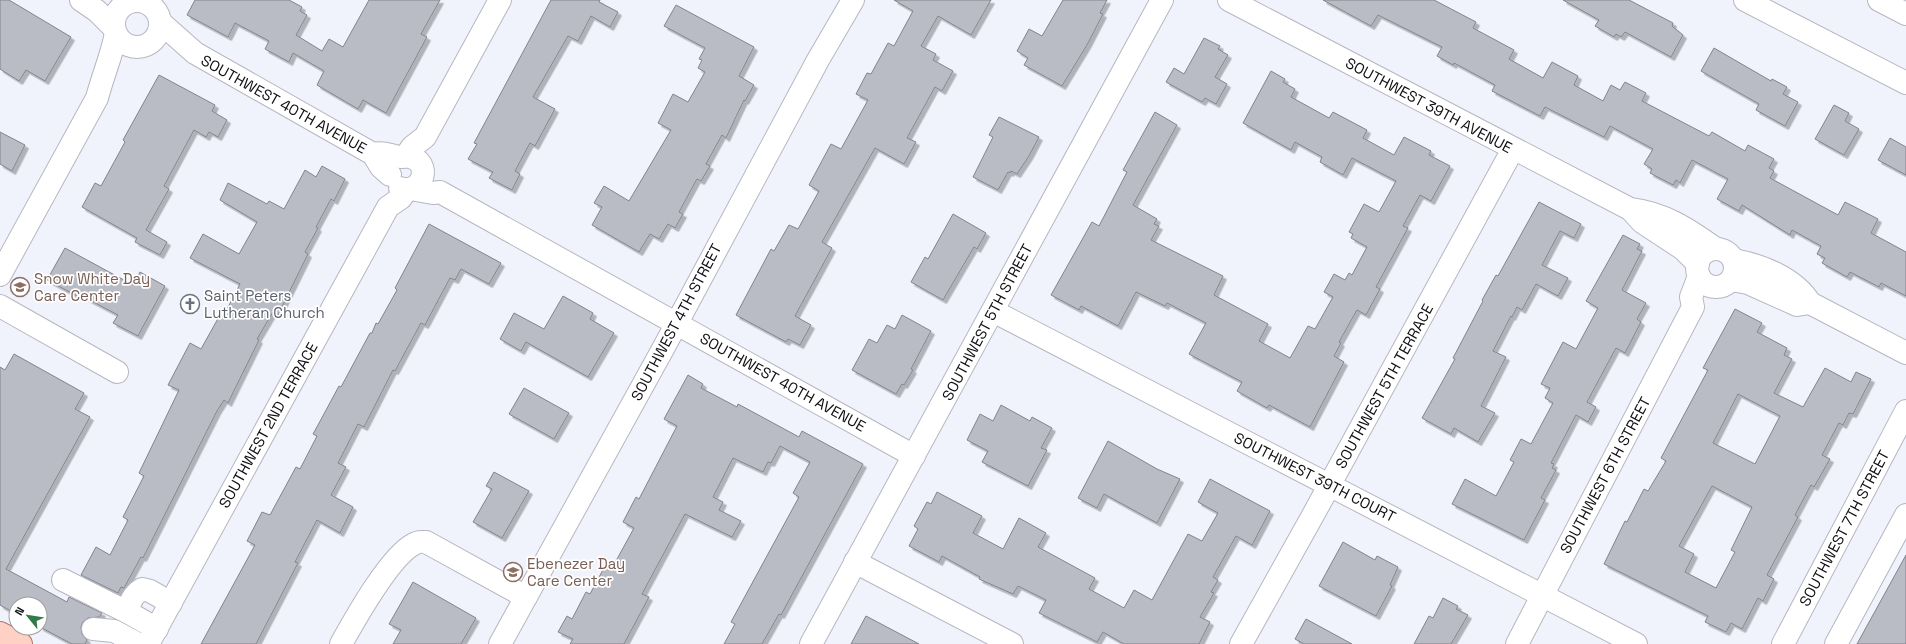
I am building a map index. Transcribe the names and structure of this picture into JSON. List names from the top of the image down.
{
  "streets": {
    "street": [
      "SOUTHWEST 40TH AVENUE",
      "SOUTHWEST 39TH AVENUE",
      "SOUTHWEST 4TH STREET",
      "SOUTHWEST 5TH STREET",
      "SOUTHWEST 5TH TERRACE",
      "SOUTHWEST 2ND TERRACE",
      "SOUTHWEST 6TH STREET",
      "SOUTHWEST 39TH COURT",
      "SOUTHWEST 7TH STREET"
    ]
  },
  "crossings": [
    ["SOUTHWEST 40TH AVENUE", "SOUTHWEST 4TH STREET"],
    ["SOUTHWEST 40TH AVENUE", "SOUTHWEST 5TH STREET"],
    ["SOUTHWEST 40TH AVENUE", "SOUTHWEST 2ND TERRACE"],
    ["SOUTHWEST 39TH AVENUE", "SOUTHWEST 5TH TERRACE"],
    ["SOUTHWEST 39TH AVENUE", "SOUTHWEST 6TH STREET"],
    ["SOUTHWEST 5TH STREET", "SOUTHWEST 39TH COURT"],
    ["SOUTHWEST 5TH TERRACE", "SOUTHWEST 39TH COURT"],
    ["SOUTHWEST 6TH STREET", "SOUTHWEST 39TH COURT"]
  ],
  "places": {
    "school or university": ["Snow White Day Care Center", "Ebenezer Day Care Center"],
    "church": ["Saint Peters Lutheran Church"]
  },
  "north": "top left"
}
